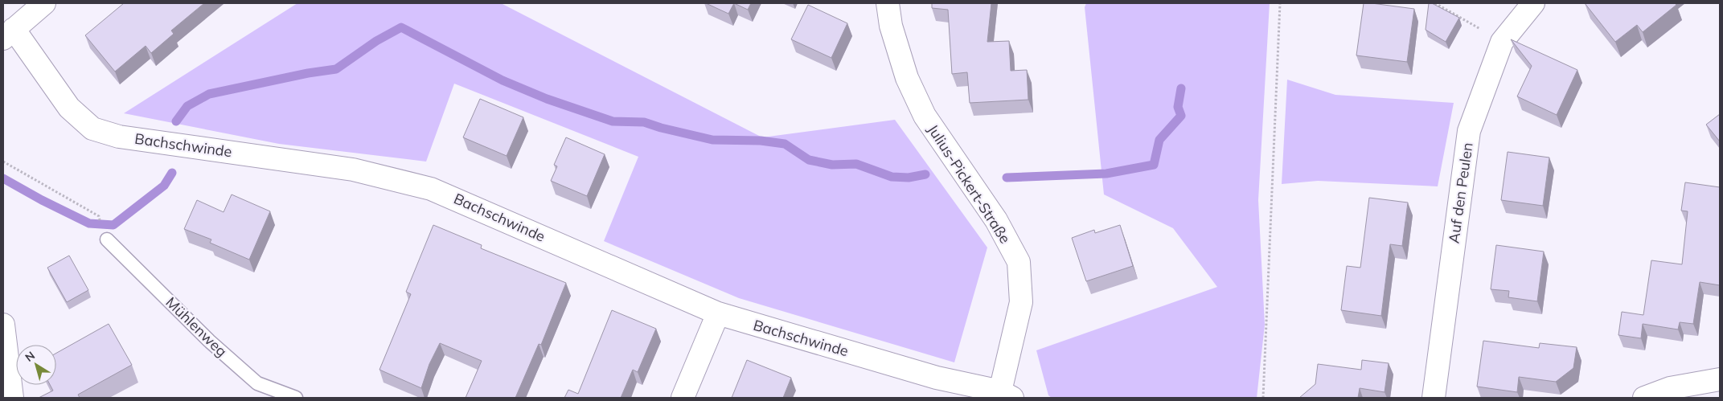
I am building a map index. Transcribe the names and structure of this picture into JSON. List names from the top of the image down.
{
  "streets": {
    "street": ["Bachschwinde", "Julius-Pickert-Straße", "Auf den Peulen"],
    "lane": ["Mühlenweg"]
  },
  "crossings": [
    ["Bachschwinde", "Julius-Pickert-Straße"]
  ],
  "north": "top left"
}
